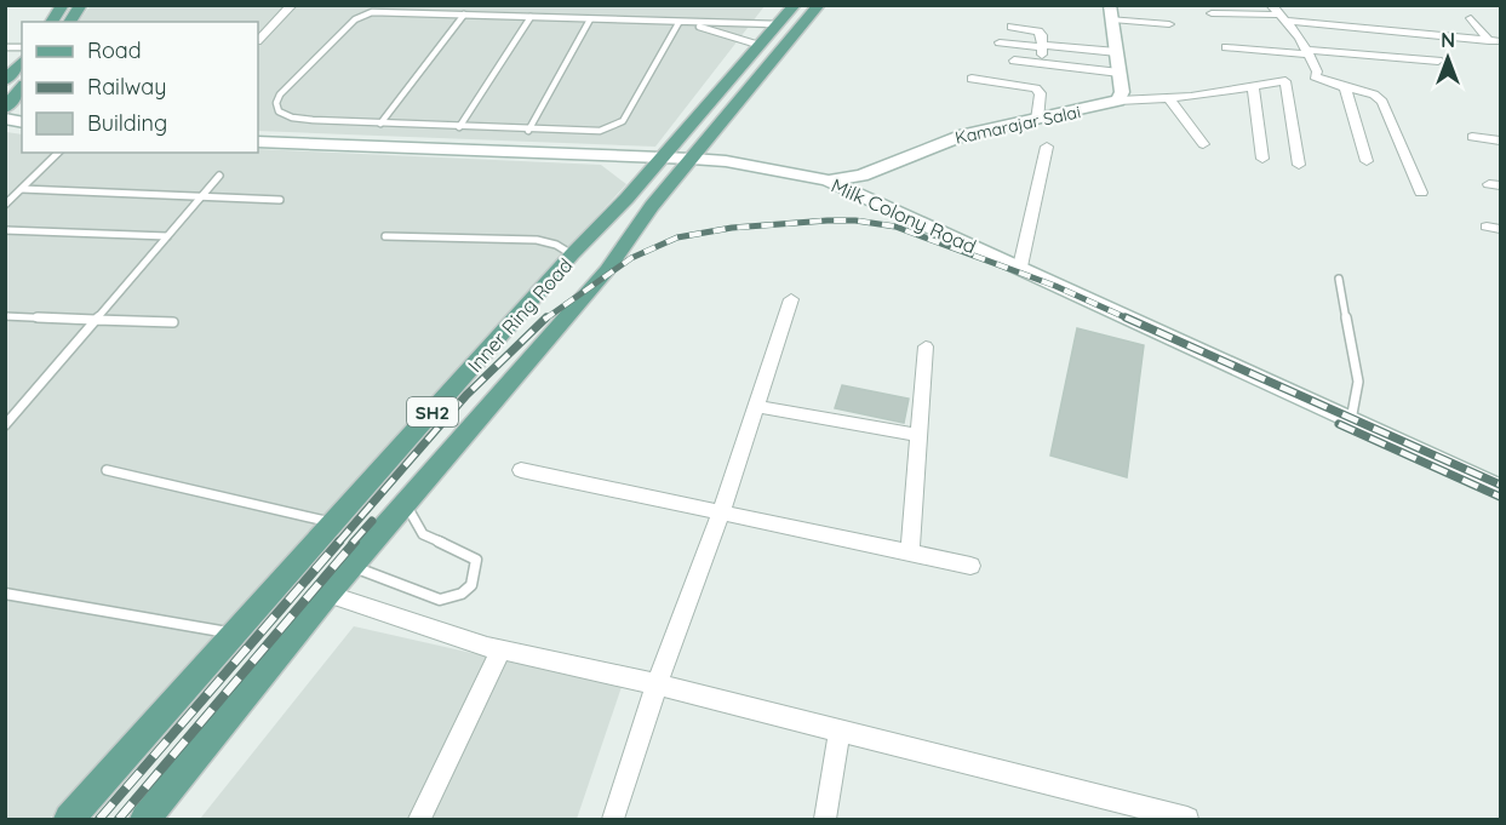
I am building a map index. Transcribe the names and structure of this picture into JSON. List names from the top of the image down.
{
  "streets": {
    "main road": [
      "Kamarajar Salai",
      "Milk Colony Road",
      "Inner Ring Road",
      "SH2"
    ]
  },
  "crossings": [
    ["Kamarajar Salai", "Milk Colony Road"],
    ["Milk Colony Road", "Inner Ring Road"]
  ],
  "legend": ["Road", "Railway", "Building"],
  "north": "top"
}
